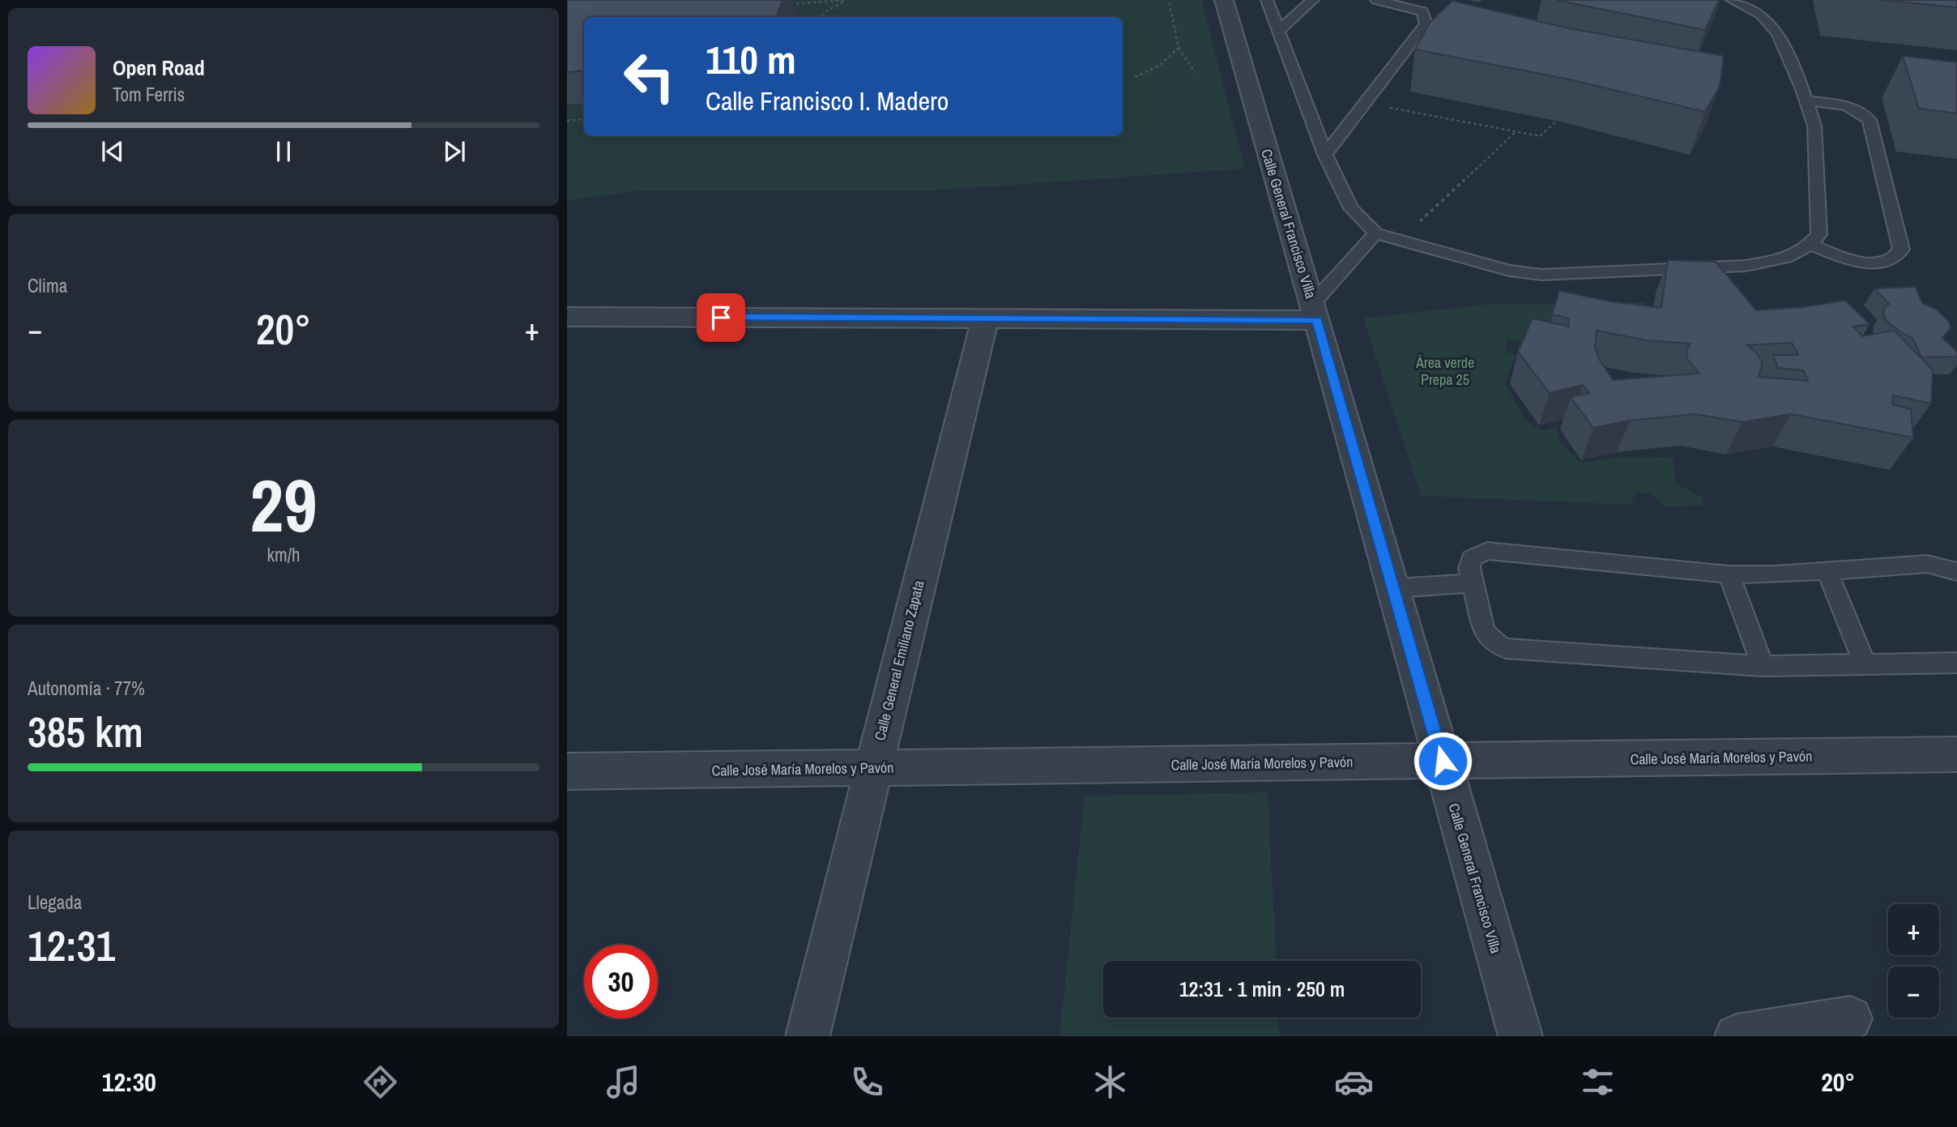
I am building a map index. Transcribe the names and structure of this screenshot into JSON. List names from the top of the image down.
{
  "streets": {
    "street": ["Calle General Francisco Villa", "Calle General Emiliano Zapata", "Calle José María Morelos y Pavón"]
  },
  "crossings": [
    ["Calle General Francisco Villa", "Calle José María Morelos y Pavón"],
    ["Calle General Emiliano Zapata", "Calle José María Morelos y Pavón"]
  ],
  "parks": ["Área verde Prepa 25"],
  "page": {
    "turn": ["110 m", "Calle Francisco I. Madero"],
    "song": ["Open Road", "Tom Ferris"],
    "tile": [
      "Clima",
      ["29", "km/h"],
      ["Autonomía · 77%", "385 km"],
      ["Llegada", "12:31"]
    ],
    "heat": ["−", "20°", "+"],
    "map_buttons": ["+", "−"],
    "limit": "30",
    "trip": "12:31 · 1 min · 250 m",
    "tabs": ["12:30", "20°"]
  }
}
